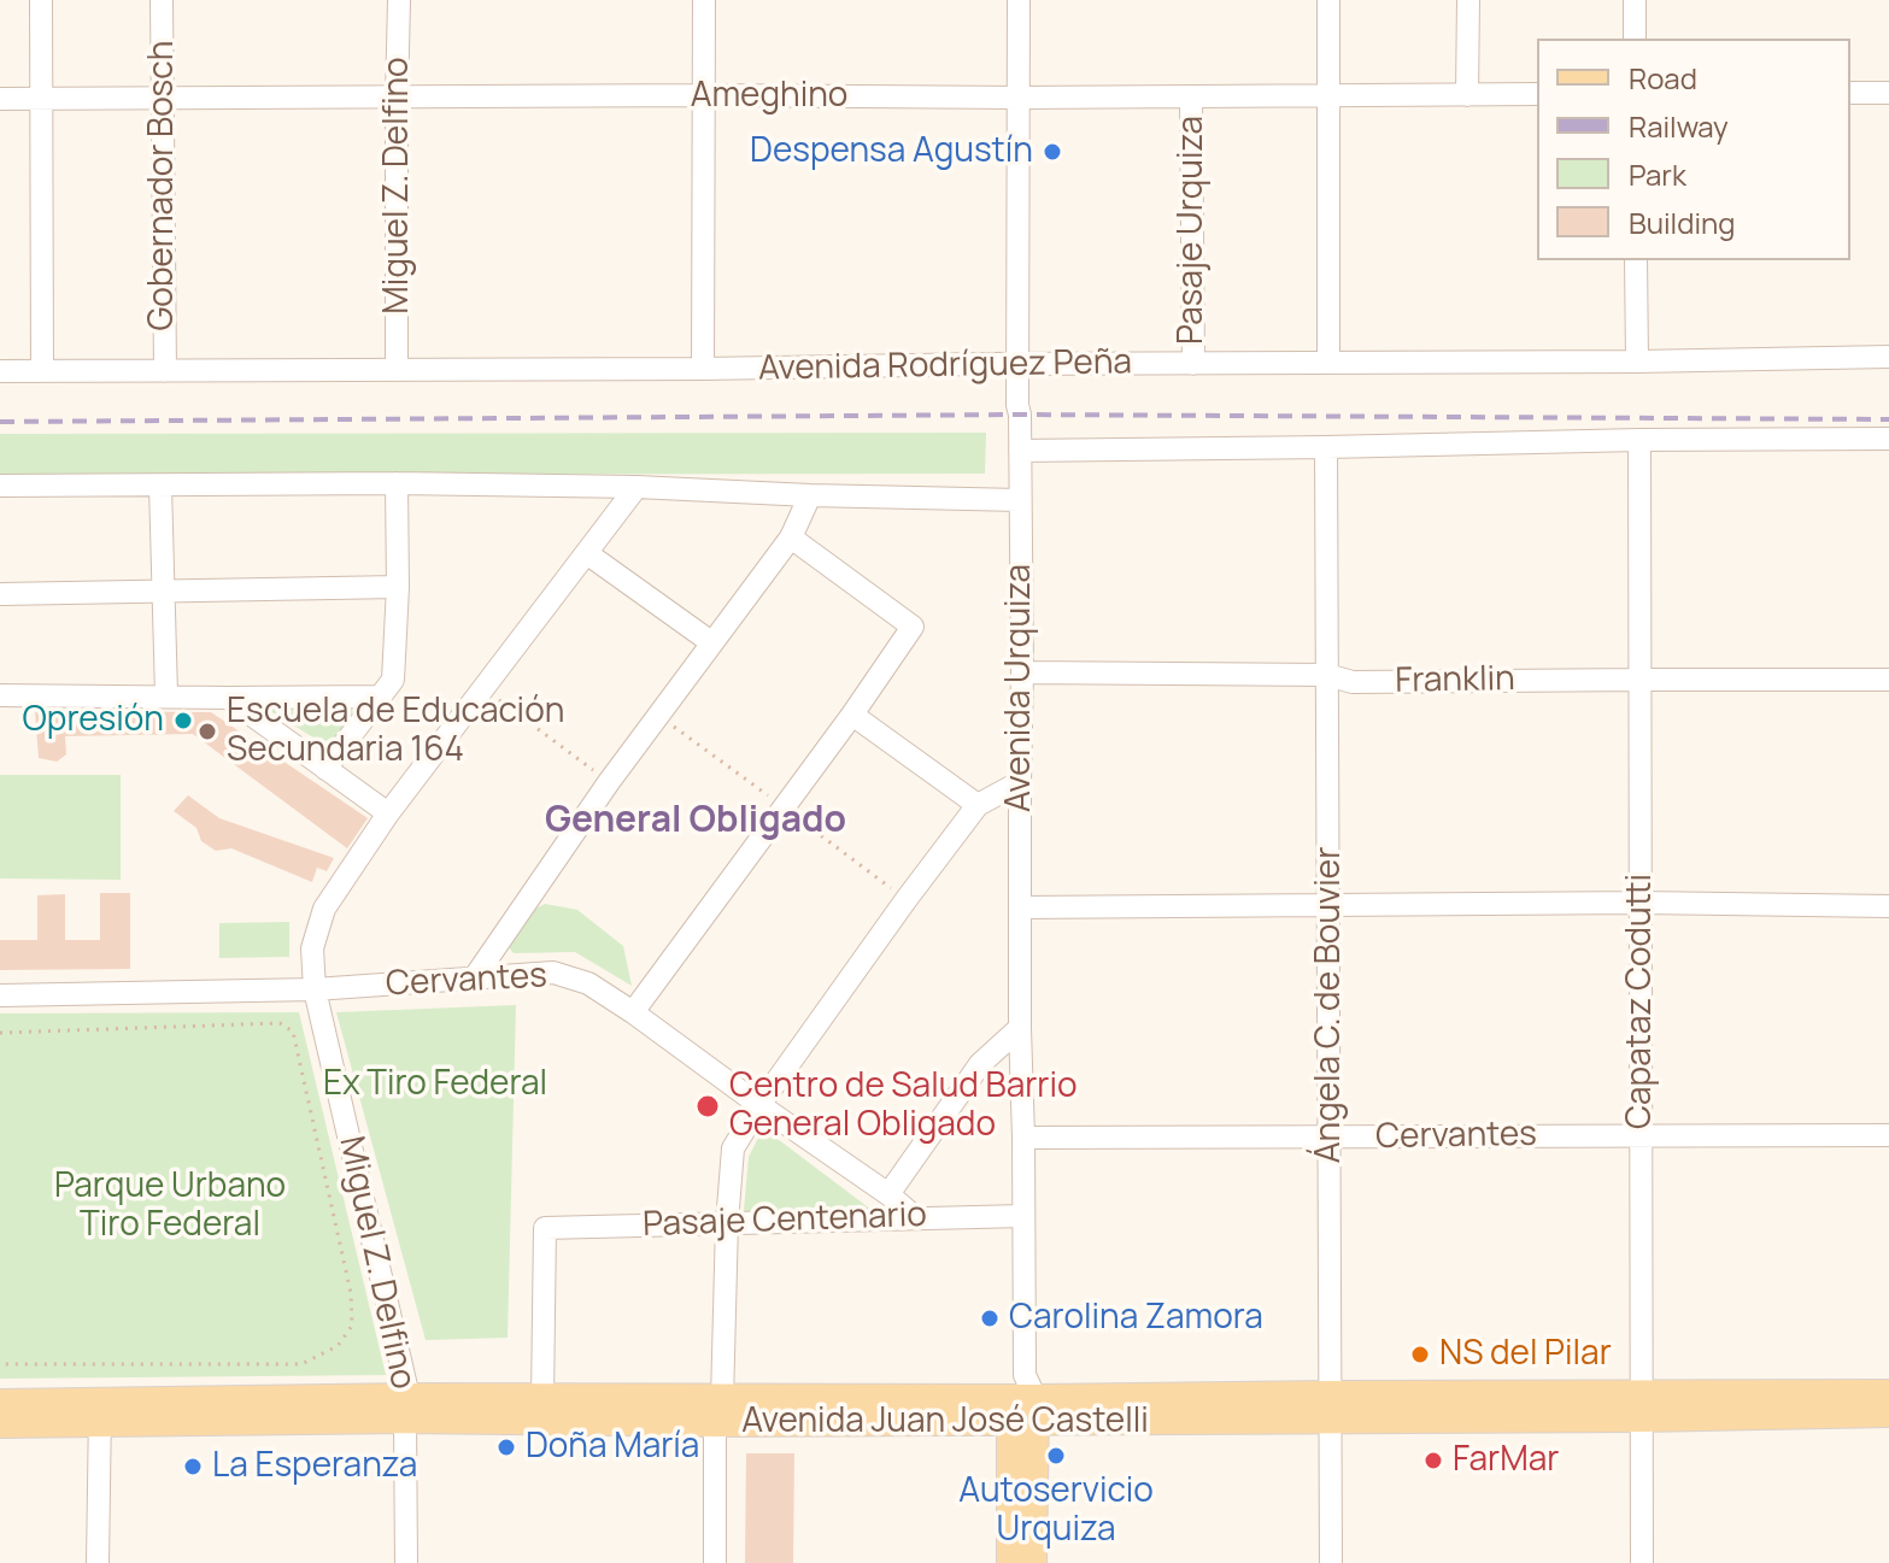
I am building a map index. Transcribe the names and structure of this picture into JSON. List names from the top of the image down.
{
  "streets": {
    "main road": ["Avenida Urquiza", "Avenida Juan José Castelli"],
    "street": [
      "Ameghino",
      "Gobernador Bosch",
      "Miguel Z. Delfino",
      "Pasaje Urquiza",
      "Avenida Rodríguez Peña",
      "Franklin",
      "Cervantes",
      "Capataz Codutti",
      "Ángela C. de Bouvier",
      "Pasaje Centenario"
    ]
  },
  "crossings": [
    ["Ameghino", "Gobernador Bosch"],
    ["Ameghino", "Miguel Z. Delfino"],
    ["Ameghino", "Pasaje Urquiza"],
    ["Ameghino", "Avenida Urquiza"],
    ["Gobernador Bosch", "Avenida Rodríguez Peña"],
    ["Miguel Z. Delfino", "Avenida Rodríguez Peña"],
    ["Miguel Z. Delfino", "Cervantes"],
    ["Miguel Z. Delfino", "Avenida Juan José Castelli"],
    ["Pasaje Urquiza", "Avenida Rodríguez Peña"],
    ["Avenida Rodríguez Peña", "Avenida Urquiza"],
    ["Franklin", "Avenida Urquiza"],
    ["Franklin", "Capataz Codutti"],
    ["Franklin", "Ángela C. de Bouvier"],
    ["Avenida Urquiza", "Cervantes"],
    ["Avenida Urquiza", "Pasaje Centenario"],
    ["Avenida Urquiza", "Avenida Juan José Castelli"],
    ["Cervantes", "Capataz Codutti"],
    ["Cervantes", "Ángela C. de Bouvier"],
    ["Cervantes", "Pasaje Centenario"],
    ["Capataz Codutti", "Avenida Juan José Castelli"],
    ["Ángela C. de Bouvier", "Avenida Juan José Castelli"],
    ["Pasaje Centenario", "Avenida Juan José Castelli"]
  ],
  "districts": ["General Obligado"],
  "parks": ["Ex Tiro Federal", "Parque Urbano Tiro Federal"],
  "places": [
    "Despensa Agustín",
    "Opresión",
    "Escuela de Educación Secundaria 164",
    "Centro de Salud Barrio General Obligado",
    "Carolina Zamora",
    "NS del Pilar",
    "Doña María",
    "Autoservicio Urquiza",
    "FarMar",
    "La Esperanza"
  ],
  "legend": [
    "Road",
    "Railway",
    "Park",
    "Building"
  ]
}
